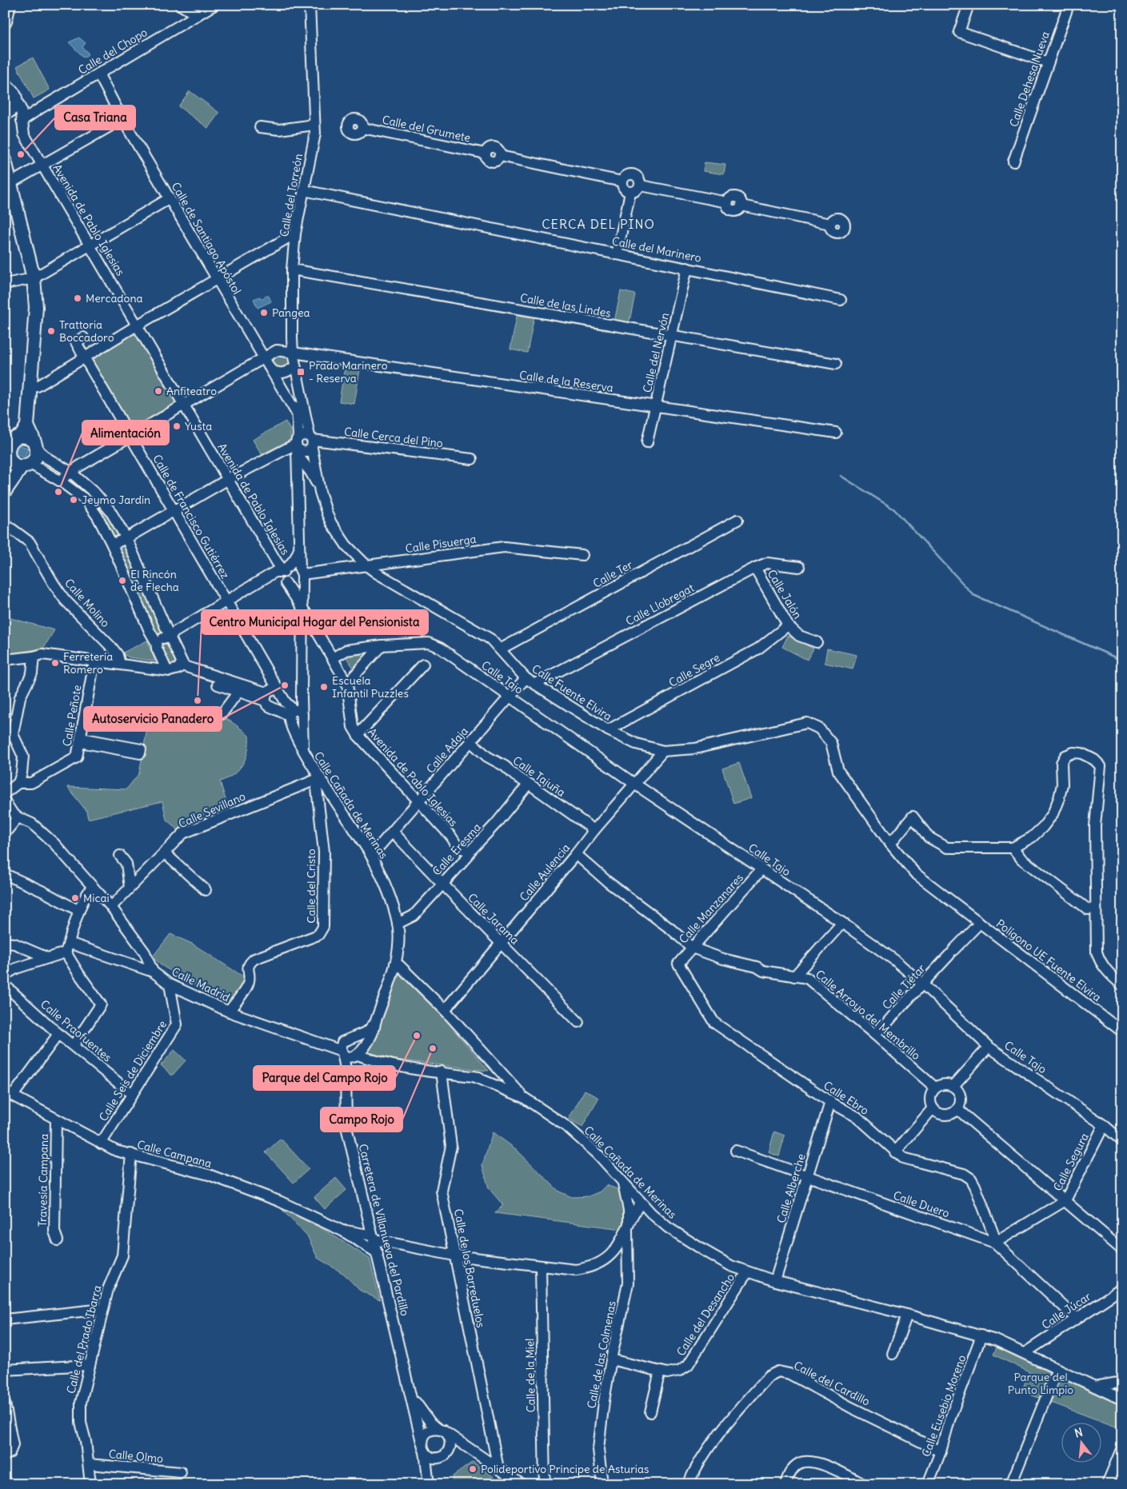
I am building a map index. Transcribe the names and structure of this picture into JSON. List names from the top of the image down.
{
  "streets": {
    "street": [
      "Calle del Chopo",
      "Calle Dehesa Nueva",
      "Calle del Grumete",
      "Calle del Torreón",
      "Avenida de Pablo Iglesias",
      "Calle de Santiago Apóstol",
      "Calle del Marinero",
      "Calle de las Lindes",
      "Calle del Nervón",
      "Calle de la Reserva",
      "Calle Cerca del Pino",
      "Calle de Francisco Gutiérrez",
      "Calle Pisuerga",
      "Calle Ter",
      "Calle Jalón",
      "Calle Molino",
      "Calle Llobregat",
      "Calle Segre",
      "Calle Tajo",
      "Calle Fuente Elvira",
      "Calle Peñote",
      "Calle Adaja",
      "Calle Tajuña",
      "Calle Cañada de Merinas",
      "Calle Sevillano",
      "Calle Eresma",
      "Calle Aulencia",
      "Calle del Cristo",
      "Calle Manzanares",
      "Calle Jarama",
      "Polígono UE Fuente Elvira",
      "Calle Madrid",
      "Calle Tiétar",
      "Calle Arroyo del Membrillo",
      "Calle Praofuentes",
      "Calle Seis de Diciembre",
      "Calle Ebro",
      "Calle Campana",
      "Calle Segura",
      "Travesía Campana",
      "Calle Alberche",
      "Calle Duero",
      "Carretera de Villanueva del Pardillo",
      "Calle de los Barreduelos",
      "Calle Júcar",
      "Calle del Desancho",
      "Calle del Prado Ibarra",
      "Calle de las Colmenas",
      "Calle de la Miel",
      "Calle del Cardillo",
      "Calle Eusebio Moreno",
      "Calle Olmo"
    ]
  },
  "crossings": [
    ["Calle del Chopo", "Avenida de Pablo Iglesias"],
    ["Calle del Chopo", "Calle de Santiago Apóstol"],
    ["Calle del Torreón", "Calle de Santiago Apóstol"],
    ["Calle del Torreón", "Calle del Marinero"],
    ["Calle del Torreón", "Calle de las Lindes"],
    ["Calle del Torreón", "Calle de la Reserva"],
    ["Avenida de Pablo Iglesias", "Calle Pisuerga"],
    ["Avenida de Pablo Iglesias", "Calle Tajo"],
    ["Avenida de Pablo Iglesias", "Calle Adaja"],
    ["Avenida de Pablo Iglesias", "Calle Eresma"],
    ["Calle de Santiago Apóstol", "Calle de la Reserva"],
    ["Calle del Marinero", "Calle del Nervón"],
    ["Calle de las Lindes", "Calle del Nervón"],
    ["Calle del Nervón", "Calle de la Reserva"],
    ["Calle Cerca del Pino", "Calle Fuente Elvira"],
    ["Calle de Francisco Gutiérrez", "Calle Cañada de Merinas"],
    ["Calle Pisuerga", "Calle Fuente Elvira"],
    ["Calle Ter", "Calle Fuente Elvira"],
    ["Calle Jalón", "Calle Llobregat"],
    ["Calle Jalón", "Calle Segre"],
    ["Calle Llobregat", "Calle Fuente Elvira"],
    ["Calle Segre", "Calle Fuente Elvira"],
    ["Calle Tajo", "Calle Adaja"],
    ["Calle Tajo", "Calle Aulencia"],
    ["Calle Tajo", "Calle Manzanares"],
    ["Calle Tajo", "Calle Tiétar"],
    ["Calle Tajo", "Calle Segura"],
    ["Calle Fuente Elvira", "Calle Adaja"],
    ["Calle Fuente Elvira", "Calle Aulencia"],
    ["Calle Fuente Elvira", "Polígono UE Fuente Elvira"],
    ["Calle Adaja", "Calle Tajuña"],
    ["Calle Adaja", "Calle Cañada de Merinas"],
    ["Calle Adaja", "Calle Jarama"],
    ["Calle Tajuña", "Calle Eresma"],
    ["Calle Tajuña", "Calle Aulencia"],
    ["Calle Cañada de Merinas", "Calle Sevillano"],
    ["Calle Cañada de Merinas", "Calle Eresma"],
    ["Calle Cañada de Merinas", "Calle del Cristo"],
    ["Calle Cañada de Merinas", "Calle Madrid"],
    ["Calle Cañada de Merinas", "Calle Alberche"],
    ["Calle Cañada de Merinas", "Carretera de Villanueva del Pardillo"],
    ["Calle Cañada de Merinas", "Calle Júcar"],
    ["Calle Cañada de Merinas", "Calle del Desancho"],
    ["Calle Cañada de Merinas", "Calle de las Colmenas"],
    ["Calle Cañada de Merinas", "Calle Eusebio Moreno"],
    ["Calle Sevillano", "Calle del Cristo"],
    ["Calle Eresma", "Calle Jarama"],
    ["Calle Aulencia", "Calle Jarama"],
    ["Calle Aulencia", "Calle Arroyo del Membrillo"],
    ["Calle del Cristo", "Calle Madrid"],
    ["Calle Manzanares", "Calle Arroyo del Membrillo"],
    ["Calle Manzanares", "Calle Ebro"],
    ["Polígono UE Fuente Elvira", "Calle Tiétar"],
    ["Calle Madrid", "Calle Seis de Diciembre"],
    ["Calle Madrid", "Carretera de Villanueva del Pardillo"],
    ["Calle Tiétar", "Calle Arroyo del Membrillo"],
    ["Calle Praofuentes", "Calle Seis de Diciembre"],
    ["Calle Seis de Diciembre", "Calle Campana"],
    ["Calle Ebro", "Calle Segura"],
    ["Calle Ebro", "Calle Alberche"],
    ["Calle Ebro", "Calle Duero"],
    ["Calle Campana", "Travesía Campana"],
    ["Calle Campana", "Calle del Prado Ibarra"],
    ["Calle Segura", "Calle Duero"],
    ["Calle Alberche", "Calle Duero"],
    ["Calle Duero", "Calle Júcar"],
    ["Carretera de Villanueva del Pardillo", "Calle de los Barreduelos"],
    ["Calle del Desancho", "Calle de las Colmenas"],
    ["Calle del Prado Ibarra", "Calle Olmo"],
    ["Calle del Cardillo", "Calle Eusebio Moreno"]
  ],
  "districts": ["CERCA DEL PINO"],
  "parks": ["Parque del Punto Limpio"],
  "places": {
    "other": [
      "Casa Triana",
      "Mercadona",
      "Pangea",
      "Trattoria Boccadoro",
      "Anfiteatro",
      "Yusta",
      "Alimentación",
      "Jeymo Jardín",
      "El Rincón de Flecha",
      "Ferretería Romero",
      "Autoservicio Panadero",
      "Escuela Infantil Puzzles",
      "Centro Municipal Hogar del Pensionista",
      "Micai",
      "Parque del Campo Rojo",
      "Campo Rojo",
      "Polideportivo Príncipe de Asturias"
    ],
    "transit": ["Prado Marinero - Reserva"]
  },
  "north": "top"
}
